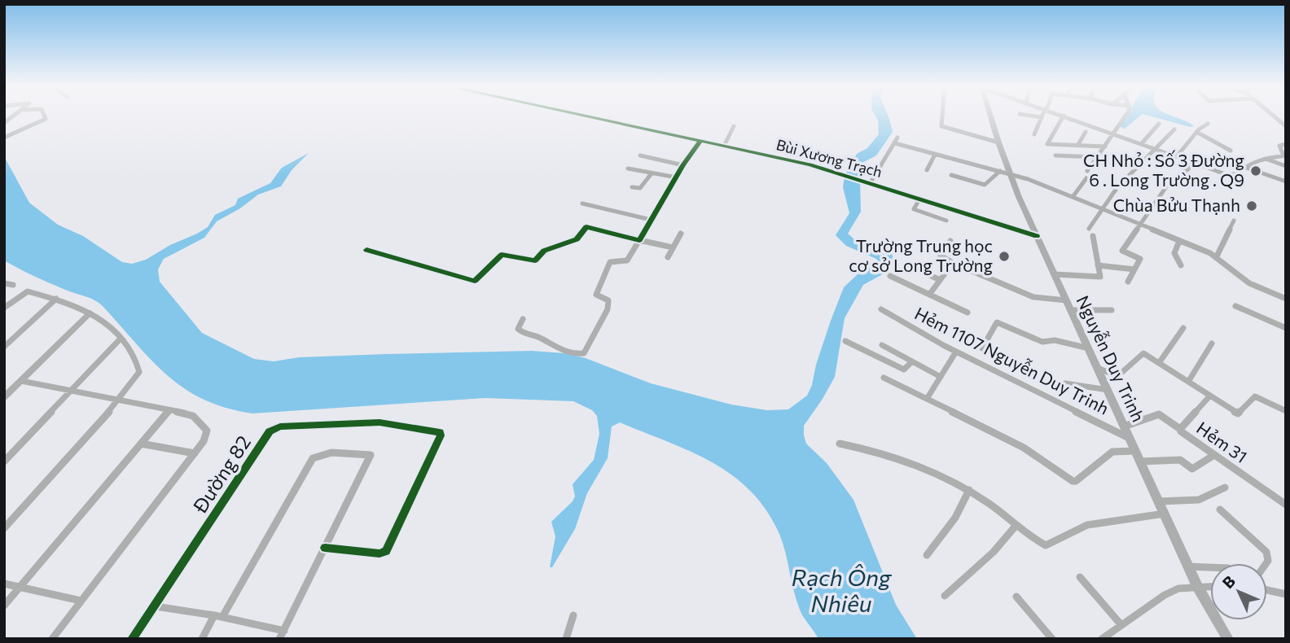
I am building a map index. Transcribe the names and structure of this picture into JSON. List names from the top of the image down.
{
  "streets": {
    "main road": ["Nguyễn Duy Trinh"],
    "street": [
      "Bùi Xương Trạch",
      "Hẻm 1107 Nguyễn Duy Trinh",
      "Hẻm 31",
      "Đường 82"
    ]
  },
  "crossings": [
    ["Bùi Xương Trạch", "Nguyễn Duy Trinh"],
    ["Nguyễn Duy Trinh", "Hẻm 1107 Nguyễn Duy Trinh"]
  ],
  "water": ["Rạch Ông Nhiêu"],
  "places": ["CH Nhỏ : Số 3 Đường 6 . Long Trường . Q9", "Chùa Bửu Thạnh", "Trường Trung học cơ sở Long Trường"],
  "north": "top left"
}
